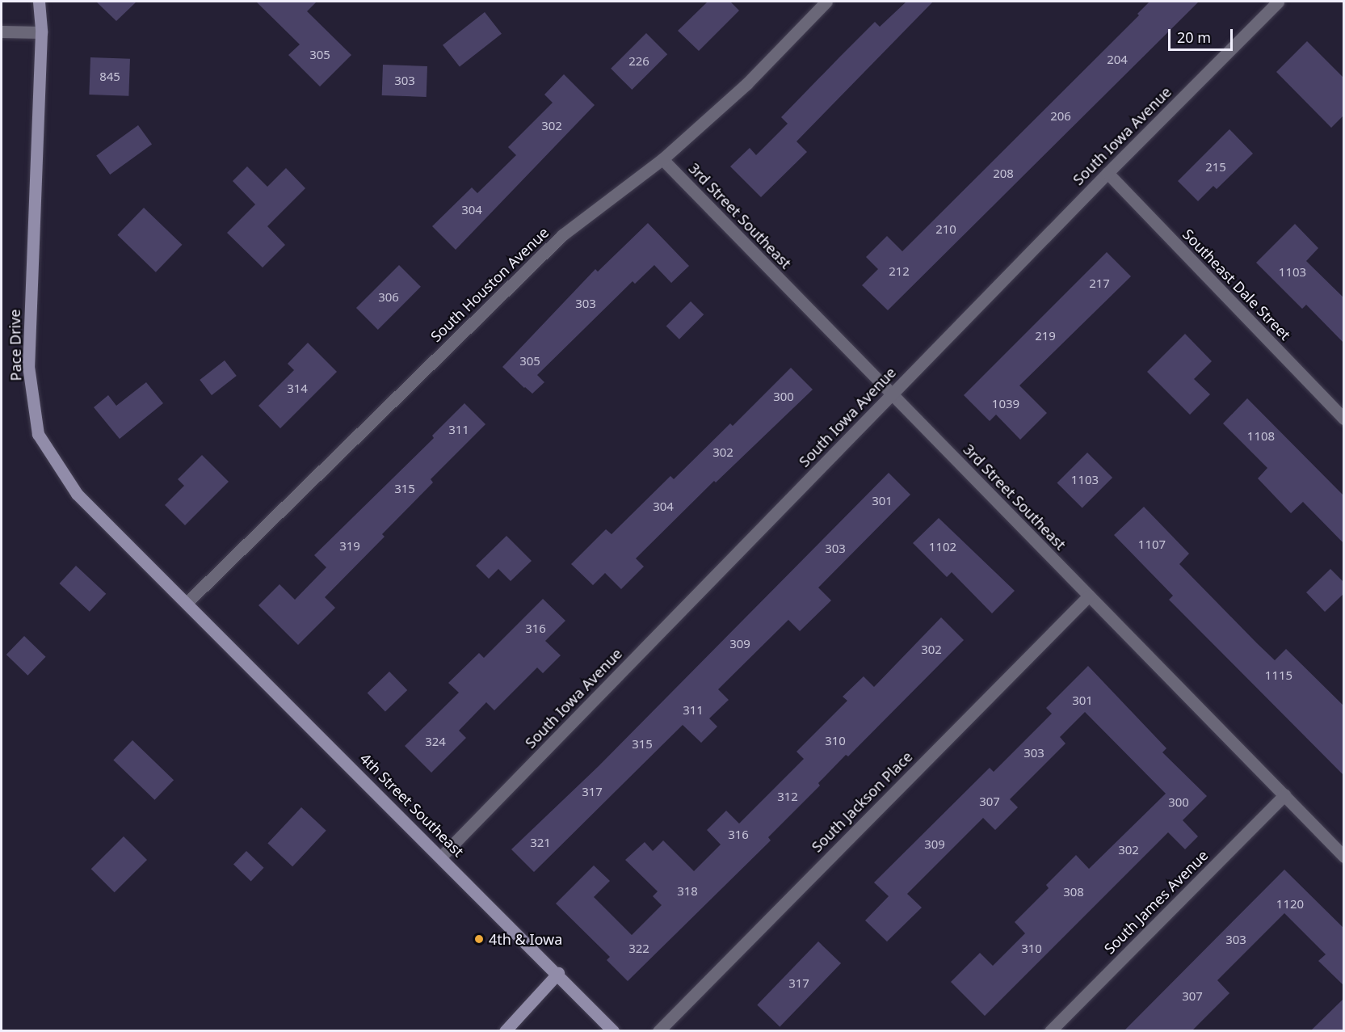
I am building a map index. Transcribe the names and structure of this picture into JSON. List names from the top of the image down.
{
  "streets": {
    "street": [
      "South Iowa Avenue",
      "3rd Street Southeast",
      "South Houston Avenue",
      "Southeast Dale Street",
      "Pace Drive",
      "South Jackson Place",
      "4th Street Southeast",
      "South James Avenue"
    ]
  },
  "crossings": [
    ["South Iowa Avenue", "3rd Street Southeast"],
    ["South Iowa Avenue", "Southeast Dale Street"],
    ["South Iowa Avenue", "4th Street Southeast"],
    ["3rd Street Southeast", "South Houston Avenue"],
    ["3rd Street Southeast", "South Jackson Place"],
    ["3rd Street Southeast", "South James Avenue"],
    ["South Houston Avenue", "Pace Drive"],
    ["South Houston Avenue", "4th Street Southeast"],
    ["Pace Drive", "4th Street Southeast"]
  ],
  "places": ["4th & Iowa"],
  "house_numbers": [
    "305",
    "204",
    "226",
    "845",
    "303",
    "206",
    "302",
    "215",
    "208",
    "304",
    "210",
    "212",
    "1103",
    "217",
    "306",
    "303",
    "219",
    "305",
    "314",
    "300",
    "1039",
    "311",
    "1108",
    "302",
    "1103",
    "315",
    "301",
    "304",
    "1107",
    "319",
    "1102",
    "303",
    "316",
    "309",
    "302",
    "1115",
    "301",
    "311",
    "310",
    "324",
    "315",
    "303",
    "317",
    "312",
    "307",
    "300",
    "316",
    "321",
    "309",
    "302",
    "318",
    "308",
    "1120",
    "303",
    "322",
    "310",
    "317",
    "307"
  ],
  "scale_bar": "20 m"
}
